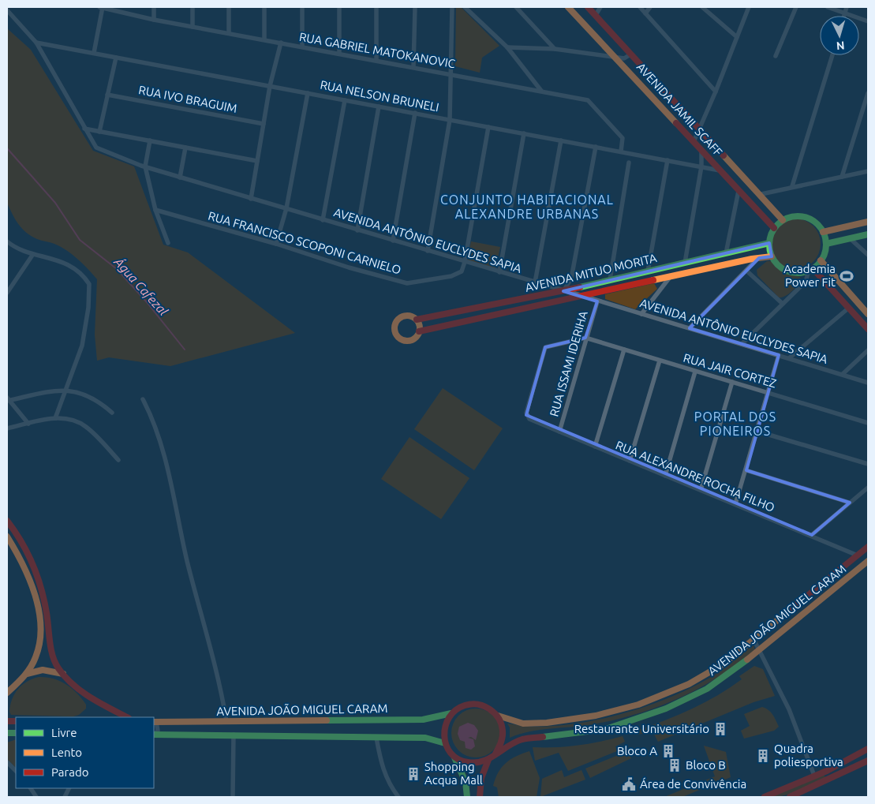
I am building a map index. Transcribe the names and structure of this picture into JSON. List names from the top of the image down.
{
  "streets": {
    "street": [
      "RUA GABRIEL MATOKANOVIC",
      "RUA NELSON BRUNELI",
      "RUA IVO BRAGUIM",
      "AVENIDA JAMIL SCAFF",
      "AVENIDA ANTÔNIO EUCLYDES SAPIA",
      "RUA FRANCISCO SCOPONI CARNIELO",
      "AVENIDA MITUO MORITA",
      "RUA ISSAMI IDERIHA",
      "RUA JAIR CORTEZ",
      "RUA ALEXANDRE ROCHA FILHO",
      "AVENIDA JOÃO MIGUEL CARAM"
    ]
  },
  "crossings": [
    ["RUA GABRIEL MATOKANOVIC", "RUA NELSON BRUNELI"],
    ["RUA NELSON BRUNELI", "AVENIDA JAMIL SCAFF"],
    ["AVENIDA JAMIL SCAFF", "AVENIDA MITUO MORITA"],
    ["AVENIDA ANTÔNIO EUCLYDES SAPIA", "RUA FRANCISCO SCOPONI CARNIELO"],
    ["AVENIDA ANTÔNIO EUCLYDES SAPIA", "AVENIDA MITUO MORITA"],
    ["AVENIDA ANTÔNIO EUCLYDES SAPIA", "RUA ISSAMI IDERIHA"],
    ["RUA ISSAMI IDERIHA", "RUA JAIR CORTEZ"],
    ["RUA ISSAMI IDERIHA", "RUA ALEXANDRE ROCHA FILHO"],
    ["RUA JAIR CORTEZ", "RUA ALEXANDRE ROCHA FILHO"],
    ["RUA ALEXANDRE ROCHA FILHO", "AVENIDA JOÃO MIGUEL CARAM"]
  ],
  "districts": ["CONJUNTO HABITACIONAL ALEXANDRE URBANAS", "PORTAL DOS PIONEIROS"],
  "water": ["Água Cafezal"],
  "places": {
    "sports": ["Academia Power Fit"],
    "building": [
      "Restaurante Universitário",
      "Bloco A",
      "Quadra poliesportiva",
      "Bloco B",
      "Shopping Acqua Mall"
    ],
    "public building": ["Área de Convivência"]
  },
  "legend": ["Livre", "Lento", "Parado"],
  "north": "bottom"
}
